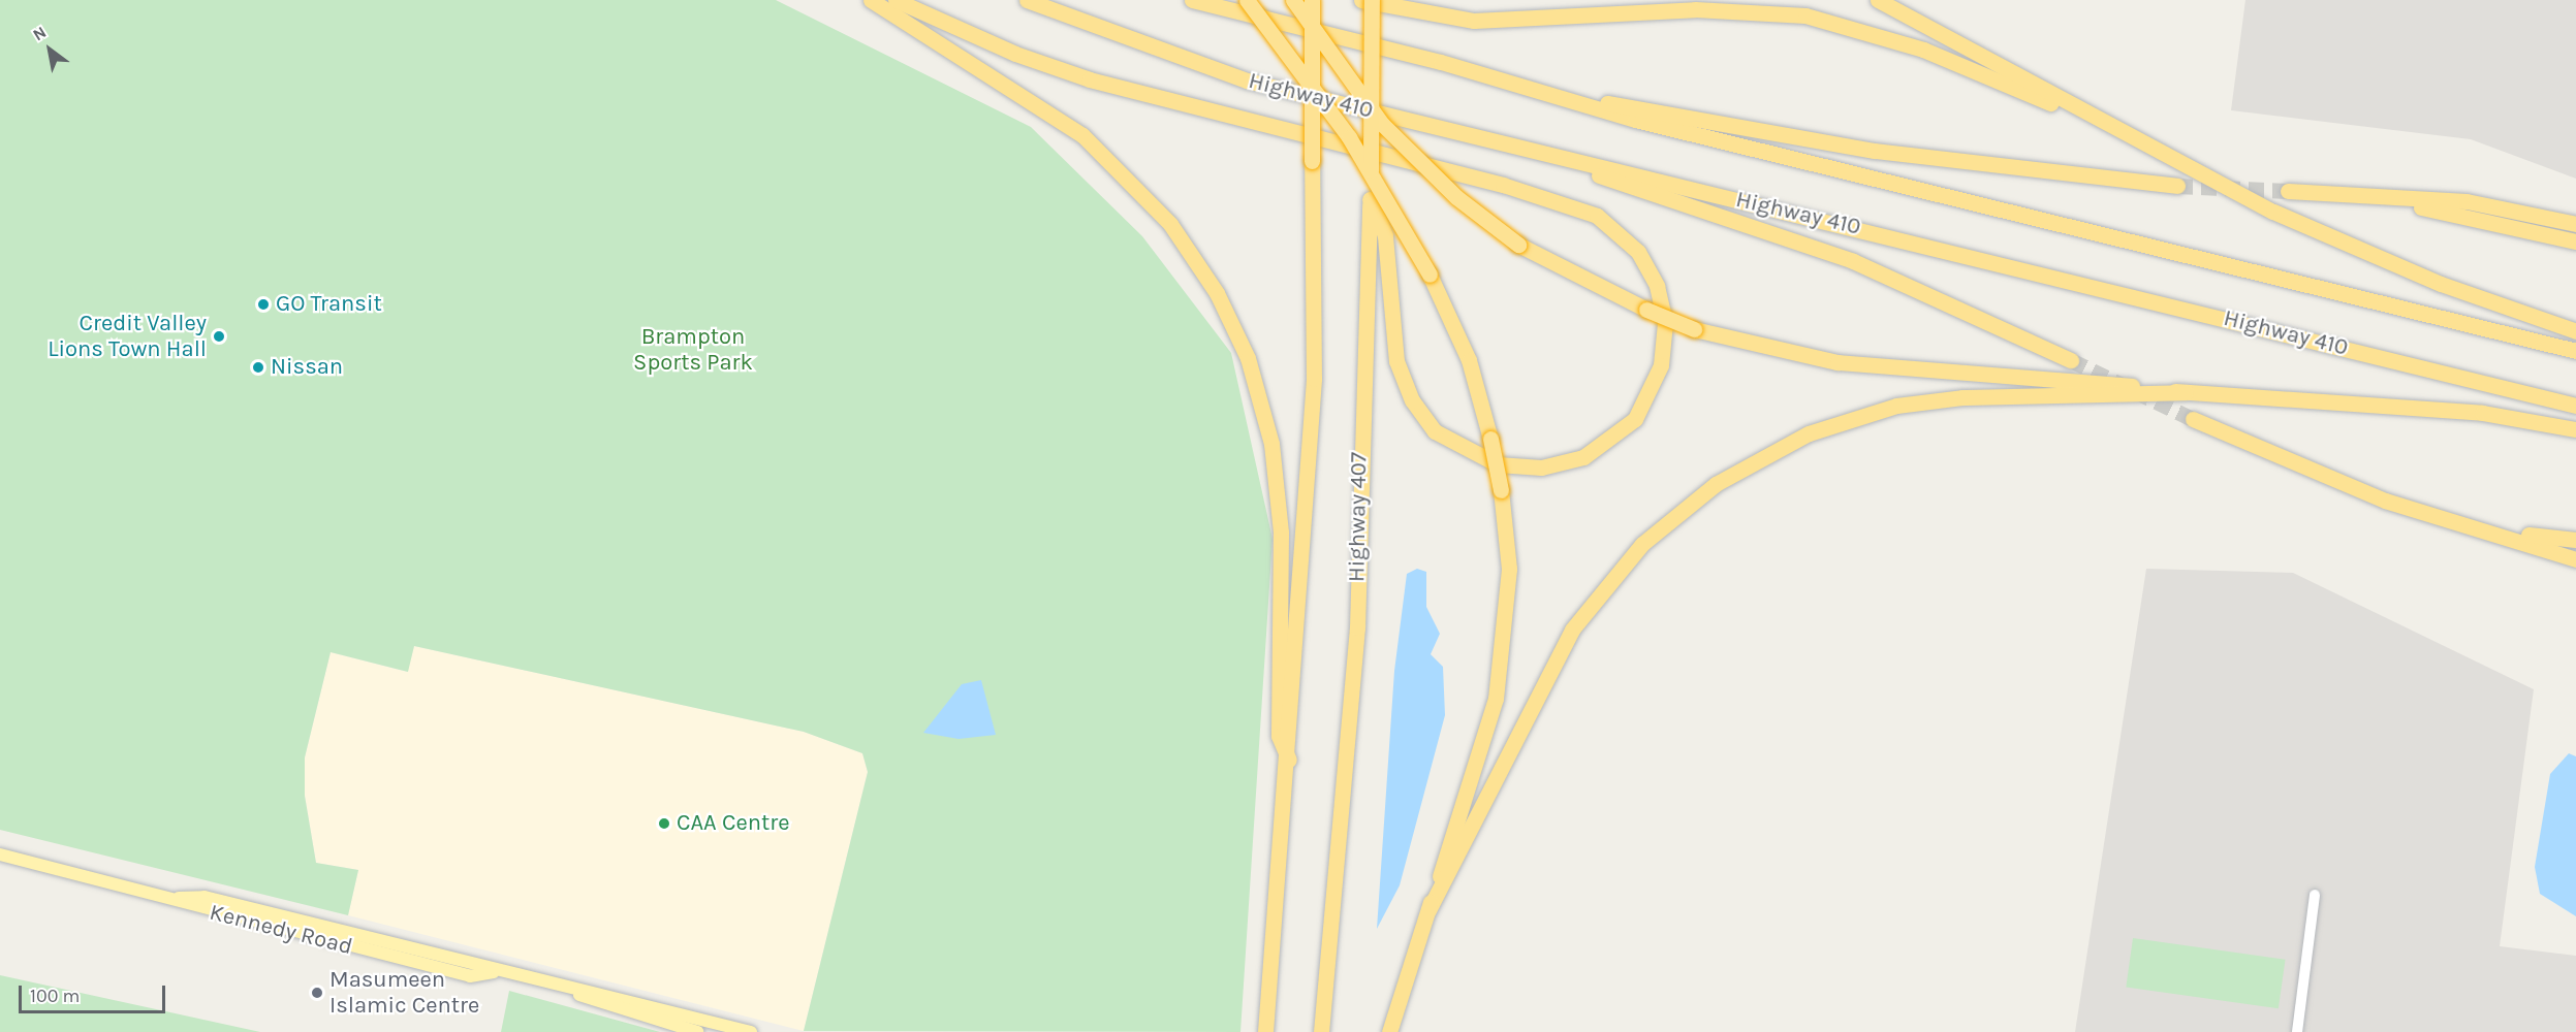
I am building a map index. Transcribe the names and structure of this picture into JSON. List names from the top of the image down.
{
  "streets": {
    "highway": ["Highway 410", "Highway 407"],
    "main road": ["Kennedy Road"]
  },
  "parks": ["Brampton Sports Park"],
  "places": [
    "GO Transit",
    "Credit Valley Lions Town Hall",
    "Nissan",
    "CAA Centre",
    "Masumeen Islamic Centre"
  ],
  "scale_bar": "100 m",
  "north": "top left"
}
